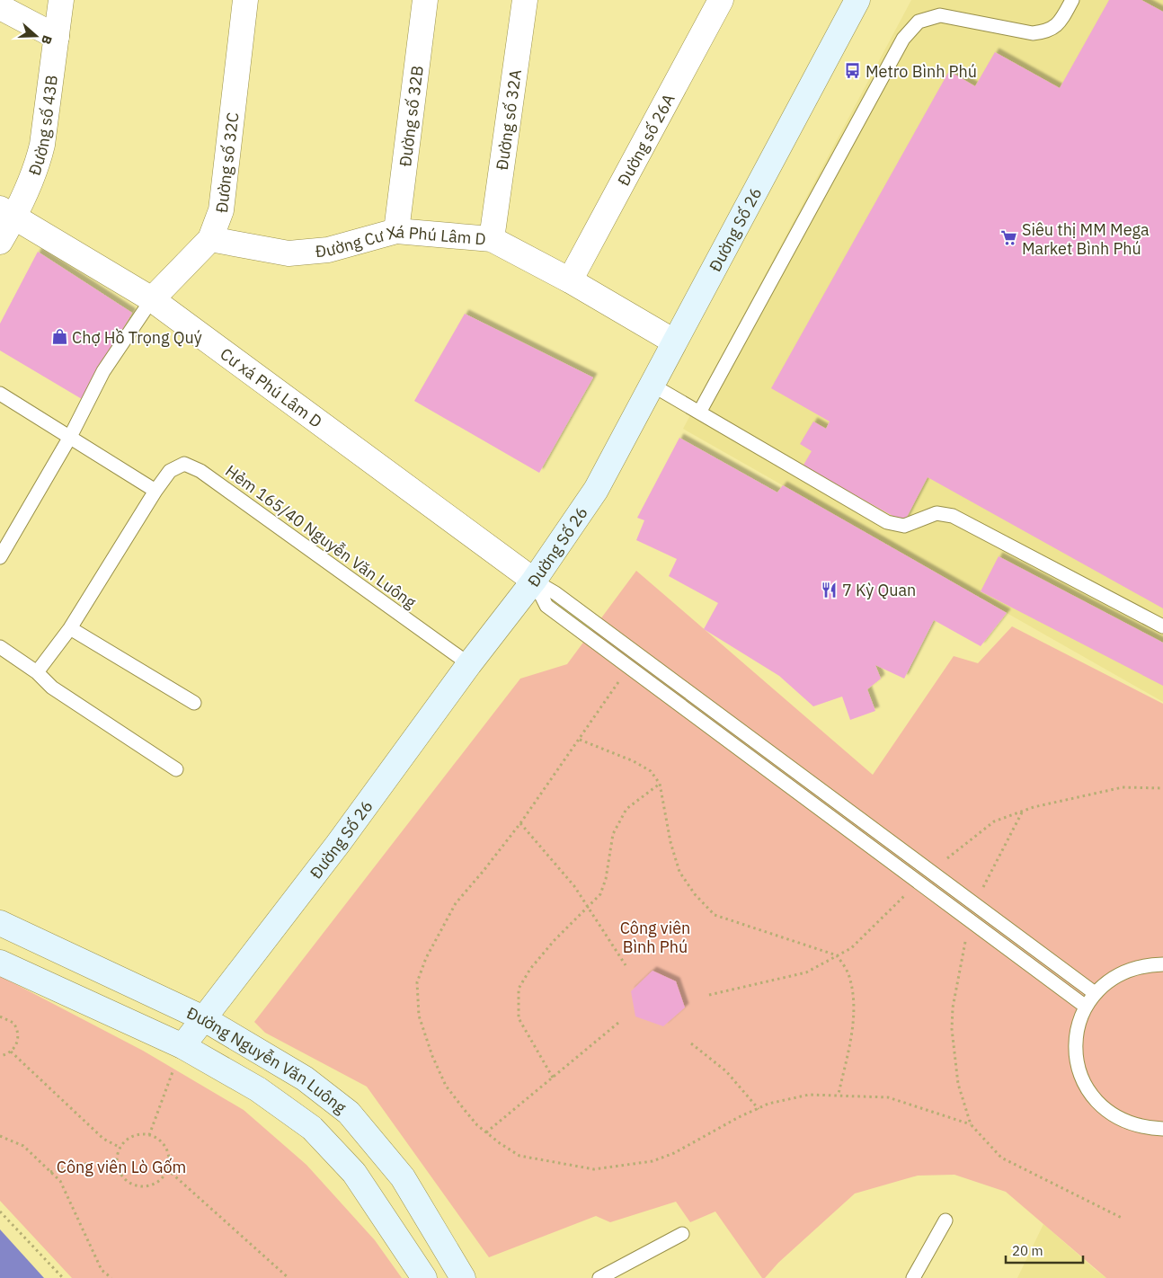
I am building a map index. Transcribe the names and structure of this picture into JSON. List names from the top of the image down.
{
  "streets": {
    "street": [
      "Đường số 32B",
      "Đường số 32A",
      "Đường số 43B",
      "Đường số 26A",
      "Đường số 32C",
      "Đường Số 26",
      "Đường Cư Xá Phú Lâm D",
      "Cư xá Phú Lâm D",
      "Đường Nguyễn Văn Luông"
    ],
    "lane": ["Hẻm 165/40 Nguyễn Văn Luông"]
  },
  "crossings": [
    ["Đường số 32B", "Đường Cư Xá Phú Lâm D"],
    ["Đường số 32A", "Đường Cư Xá Phú Lâm D"],
    ["Đường số 43B", "Cư xá Phú Lâm D"],
    ["Đường số 26A", "Đường Cư Xá Phú Lâm D"],
    ["Đường số 32C", "Đường Cư Xá Phú Lâm D"],
    ["Đường số 32C", "Cư xá Phú Lâm D"],
    ["Đường Số 26", "Đường Cư Xá Phú Lâm D"],
    ["Đường Số 26", "Cư xá Phú Lâm D"],
    ["Đường Số 26", "Hẻm 165/40 Nguyễn Văn Luông"],
    ["Đường Số 26", "Đường Nguyễn Văn Luông"]
  ],
  "parks": ["Công viên Bình Phú", "Công viên Lò Gốm"],
  "places": {
    "bus stop": ["Metro Bình Phú"],
    "supermarket": ["Siêu thị MM Mega Market Bình Phú"],
    "shop": ["Chợ Hồ Trọng Quý"],
    "restaurant": ["7 Kỳ Quan"]
  },
  "scale_bar": "20 m",
  "north": "right"
}
